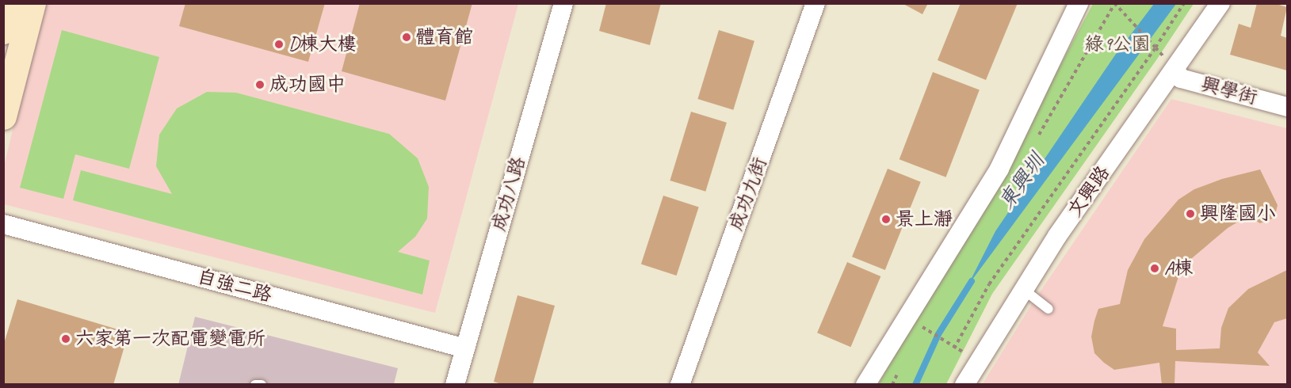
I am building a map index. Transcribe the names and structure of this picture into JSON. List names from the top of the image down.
{
  "streets": {
    "street": [
      "興學街",
      "文興路",
      "成功八路",
      "成功九街",
      "自強二路"
    ]
  },
  "crossings": [
    ["興學街", "文興路"],
    ["成功八路", "自強二路"]
  ],
  "water": ["東興圳"],
  "parks": ["綠9公園"],
  "places": [
    "體育館",
    "D棟大樓",
    "成功國中",
    "興隆國小",
    "景上瀞",
    "A棟",
    "六家第一次配電變電所"
  ]
}
